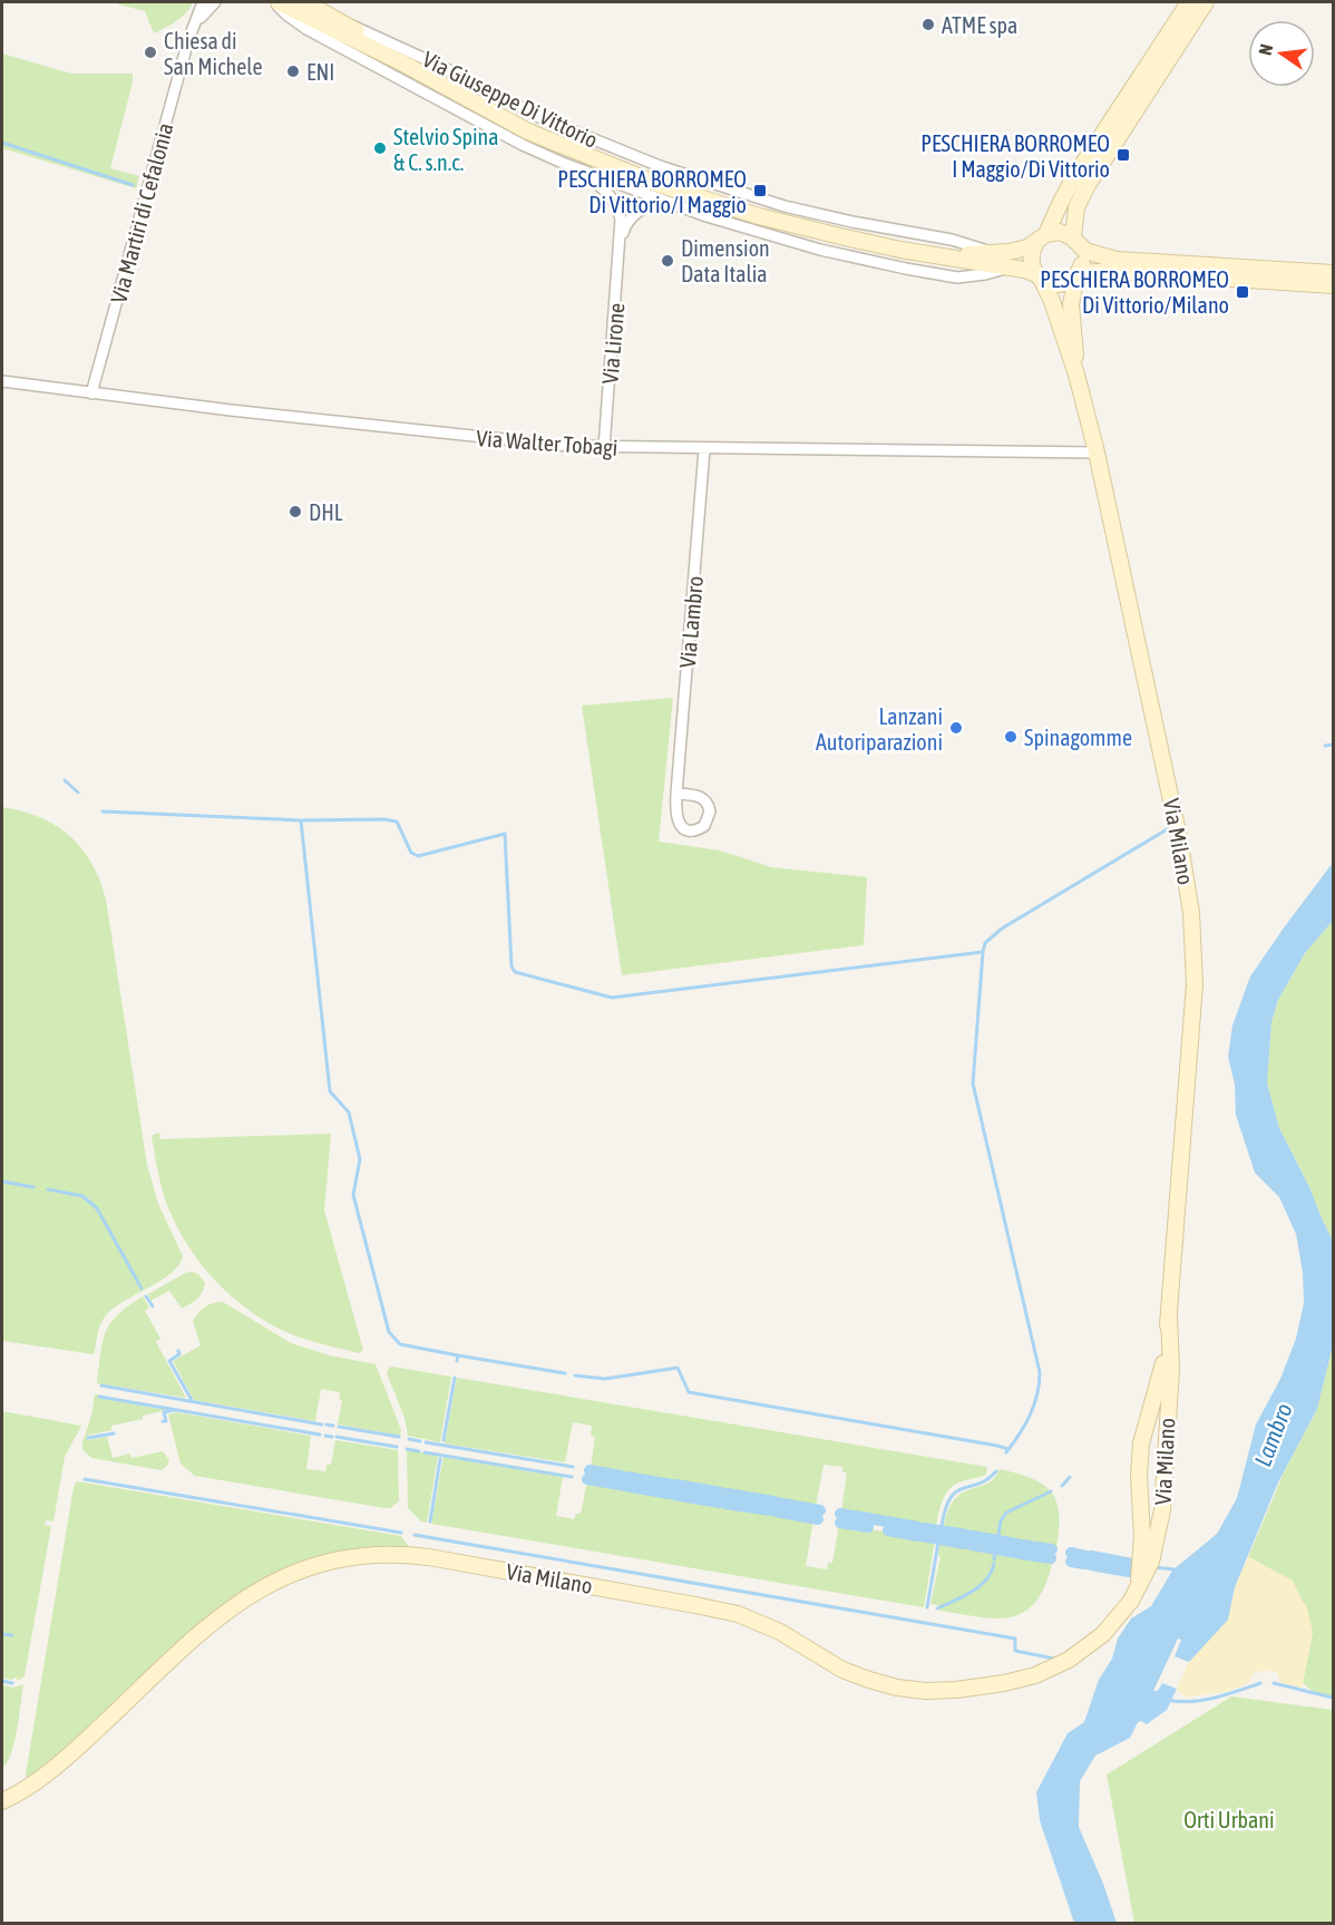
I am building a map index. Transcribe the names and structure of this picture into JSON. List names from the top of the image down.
{
  "streets": {
    "street": [
      "Via Giuseppe Di Vittorio",
      "Via Martiri di Cefalonia",
      "Via Lirone",
      "Via Walter Tobagi",
      "Via Lambro",
      "Via Milano"
    ]
  },
  "crossings": [
    ["Via Giuseppe Di Vittorio", "Via Lirone"],
    ["Via Giuseppe Di Vittorio", "Via Milano"],
    ["Via Martiri di Cefalonia", "Via Walter Tobagi"],
    ["Via Lirone", "Via Walter Tobagi"],
    ["Via Walter Tobagi", "Via Lambro"],
    ["Via Walter Tobagi", "Via Milano"]
  ],
  "water": ["Lambro"],
  "parks": ["Orti Urbani"],
  "places": {
    "other": [
      "ATME spa",
      "Chiesa di San Michele",
      "ENI",
      "Stelvio Spina & C. s.n.c.",
      "Dimension Data Italia",
      "DHL",
      "Lanzani Autoriparazioni",
      "Spinagomme"
    ],
    "transit": ["PESCHIERA BORROMEO I Maggio/Di Vittorio", "PESCHIERA BORROMEO Di Vittorio/I Maggio", "PESCHIERA BORROMEO Di Vittorio/Milano"]
  },
  "north": "left"
}
